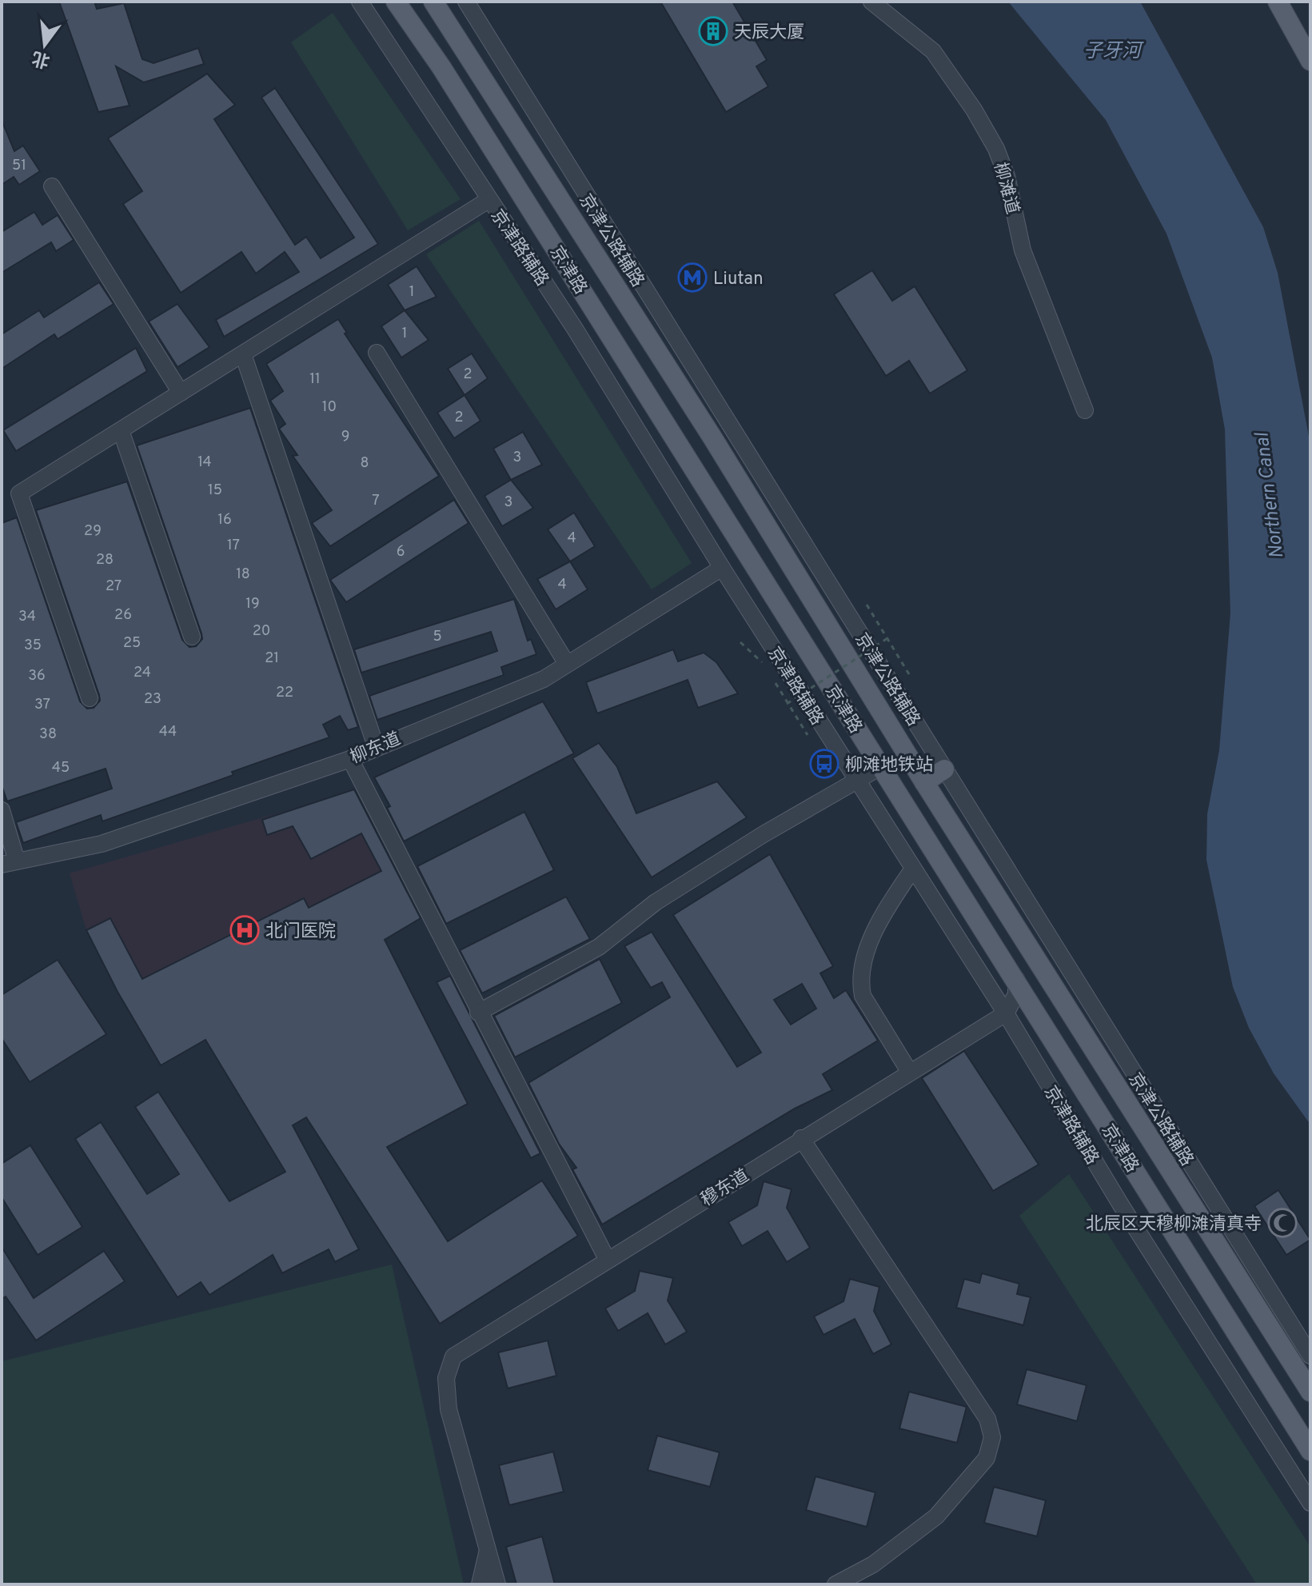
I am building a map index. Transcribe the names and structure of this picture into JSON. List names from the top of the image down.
{
  "streets": {
    "main road": ["京津路"],
    "street": [
      "柳滩道",
      "京津公路辅路",
      "京津路辅路",
      "柳东道",
      "穆东道"
    ]
  },
  "crossings": [
    ["京津路辅路", "京津路"],
    ["京津路辅路", "柳东道"],
    ["京津路辅路", "穆东道"]
  ],
  "water": ["子牙河", "Northern Canal"],
  "places": {
    "building": ["天辰大厦"],
    "metro station": ["Liutan"],
    "bus stop": ["柳滩地铁站"],
    "hospital": ["北门医院"],
    "mosque": ["北辰区天穆柳滩清真寺"]
  },
  "house_numbers": [
    "51",
    "1",
    "1",
    "2",
    "11",
    "10",
    "2",
    "9",
    "3",
    "14",
    "8",
    "15",
    "7",
    "3",
    "16",
    "29",
    "4",
    "17",
    "6",
    "28",
    "18",
    "4",
    "27",
    "19",
    "26",
    "34",
    "20",
    "5",
    "25",
    "35",
    "21",
    "24",
    "36",
    "22",
    "23",
    "37",
    "44",
    "38",
    "45"
  ],
  "north": "bottom"
}
